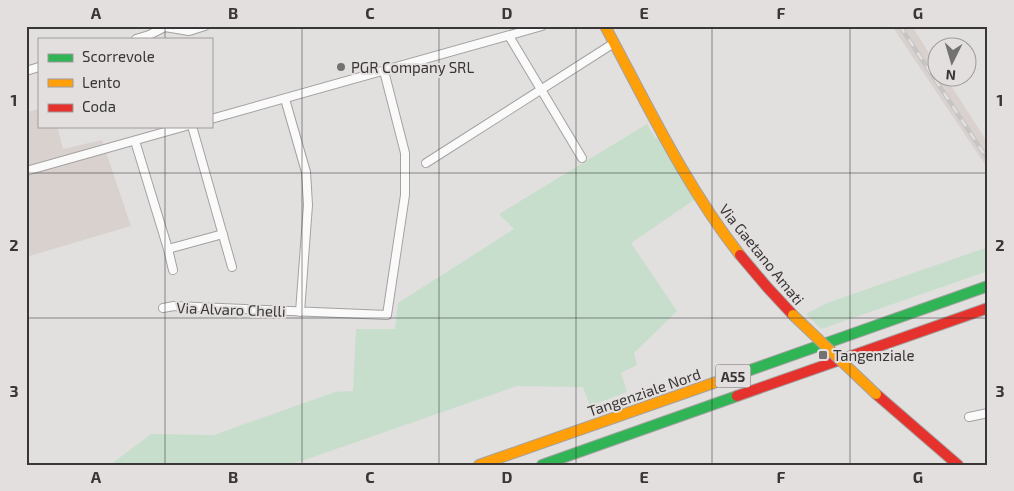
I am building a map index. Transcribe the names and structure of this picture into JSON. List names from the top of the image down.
{
  "streets": {
    "main road": ["Via Gaetano Amati", "A55", "Tangenziale Nord"],
    "street": ["Via Alvaro Chelli"]
  },
  "places": {
    "other": ["PGR Company SRL"],
    "transit": ["Tangenziale"]
  },
  "legend": ["Scorrevole", "Lento", "Coda"],
  "north": "bottom",
  "grid": {
    "columns": [
      "A",
      "B",
      "C",
      "D",
      "E",
      "F",
      "G"
    ],
    "rows": ["1", "2", "3"]
  }
}
